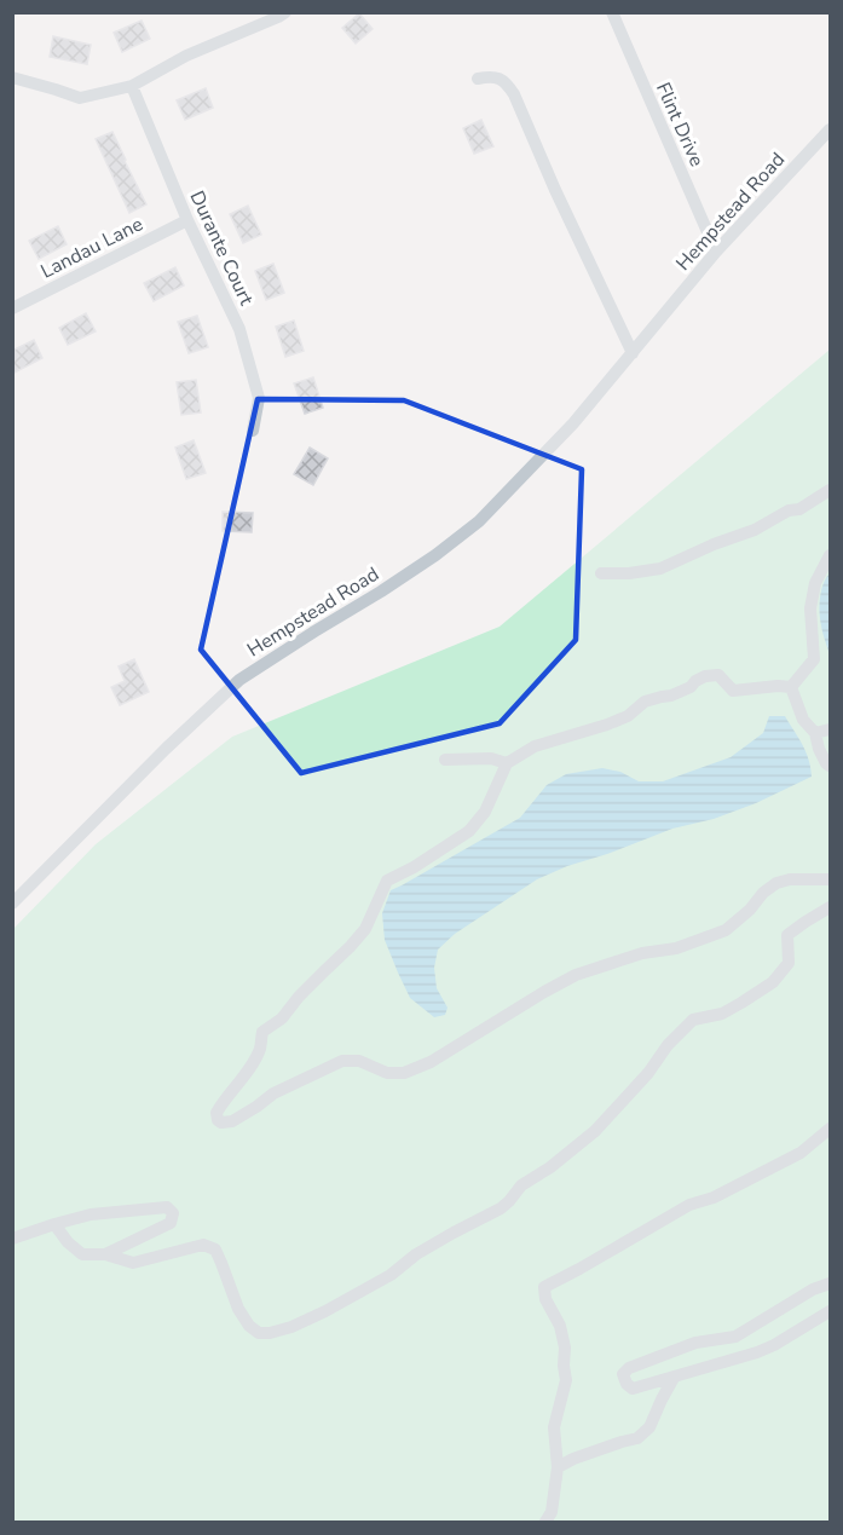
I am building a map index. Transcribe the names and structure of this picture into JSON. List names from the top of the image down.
{
  "streets": {
    "street": [
      "Flint Drive",
      "Hempstead Road",
      "Landau Lane",
      "Durante Court"
    ]
  },
  "crossings": [
    ["Flint Drive", "Hempstead Road"],
    ["Landau Lane", "Durante Court"]
  ]
}
